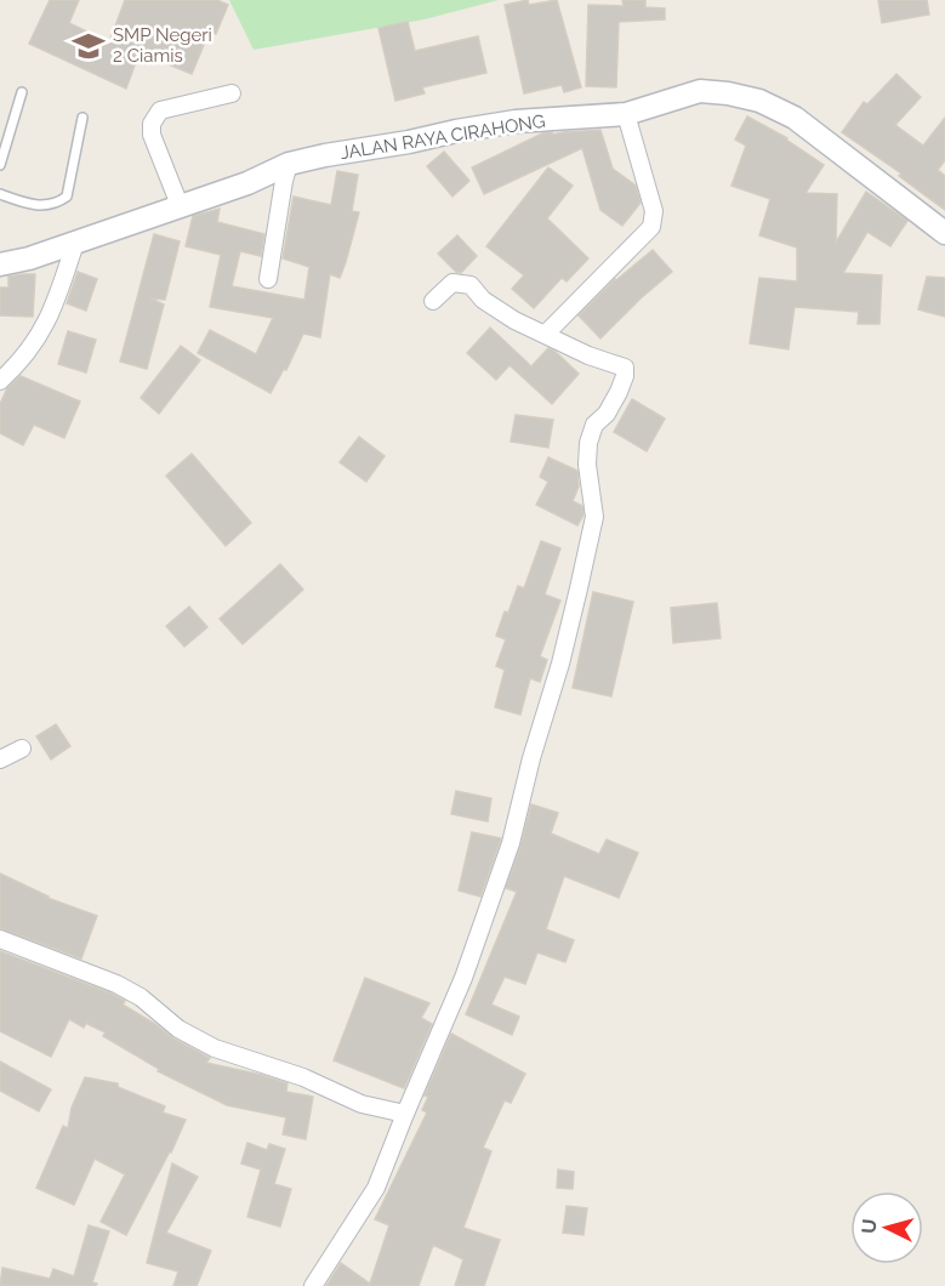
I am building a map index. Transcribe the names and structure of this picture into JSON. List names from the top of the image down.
{
  "streets": {
    "street": ["JALAN RAYA CIRAHONG"]
  },
  "places": {
    "school or university": ["SMP Negeri 2 Ciamis"]
  },
  "north": "left"
}
